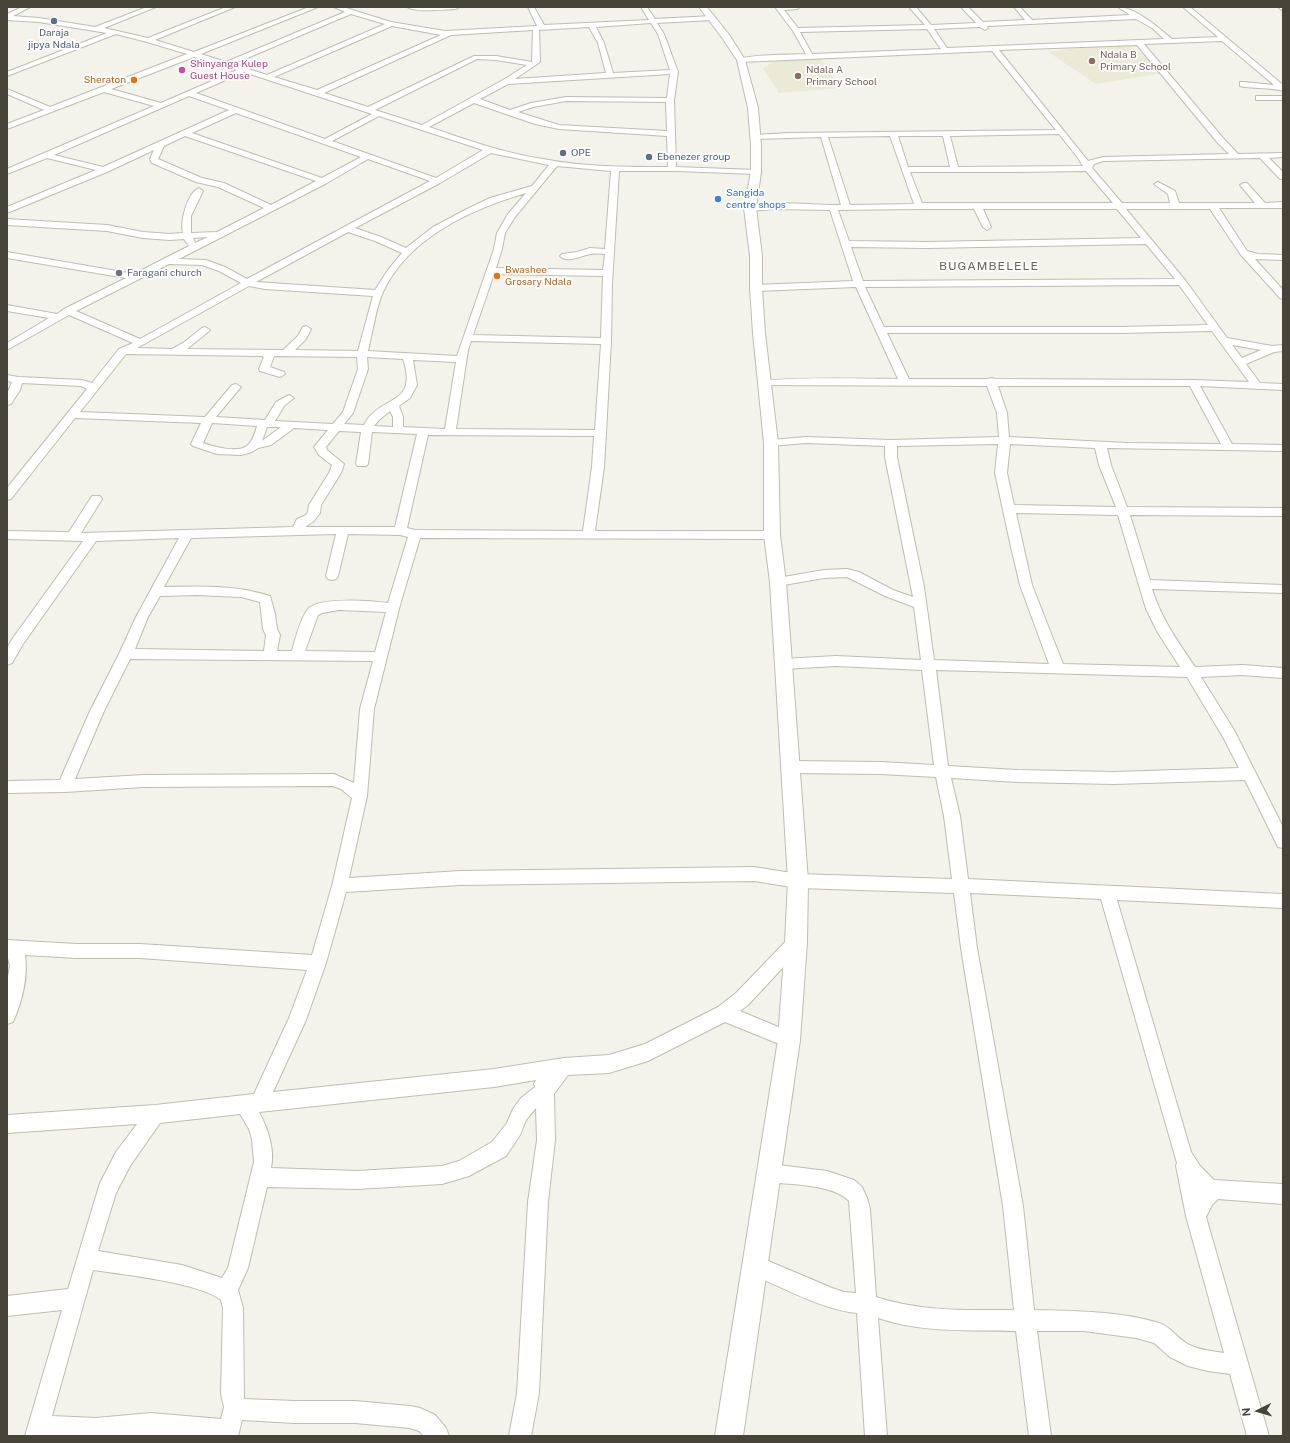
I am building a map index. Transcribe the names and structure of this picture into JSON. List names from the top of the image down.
{
  "districts": ["BUGAMBELELE"],
  "places": [
    "Daraja jipya Ndala",
    "Ndala B Primary School",
    "Shinyanga Kulep Guest House",
    "Ndala A Primary School",
    "Sheraton",
    "OPE",
    "Ebenezer group",
    "Sangida centre shops",
    "Faragani church",
    "Bwashee Grosary Ndala"
  ],
  "north": "left"
}
